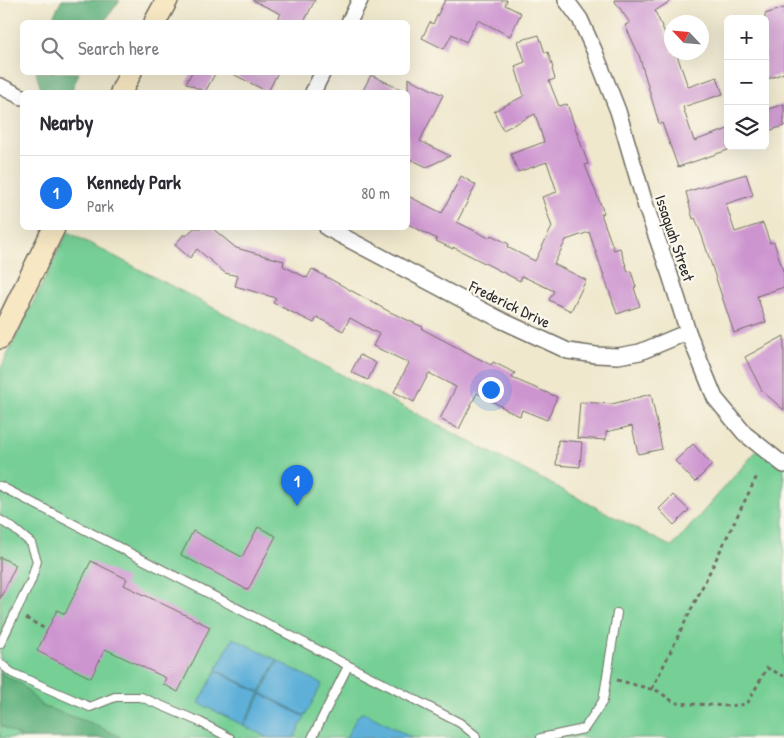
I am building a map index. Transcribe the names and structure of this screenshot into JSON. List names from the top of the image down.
{
  "streets": {
    "street": ["Issaquah Street", "Frederick Drive"]
  },
  "crossings": [
    ["Issaquah Street", "Frederick Drive"]
  ],
  "north": "top left",
  "page": {
    "map_buttons": ["+", "−"],
    "search": "Search here",
    "heading": "Nearby",
    "list": [
      {
        "mark": "1",
        "name": "Kennedy Park",
        "note": "Park",
        "value": "80 m"
      }
    ],
    "pins": "1"
  }
}
